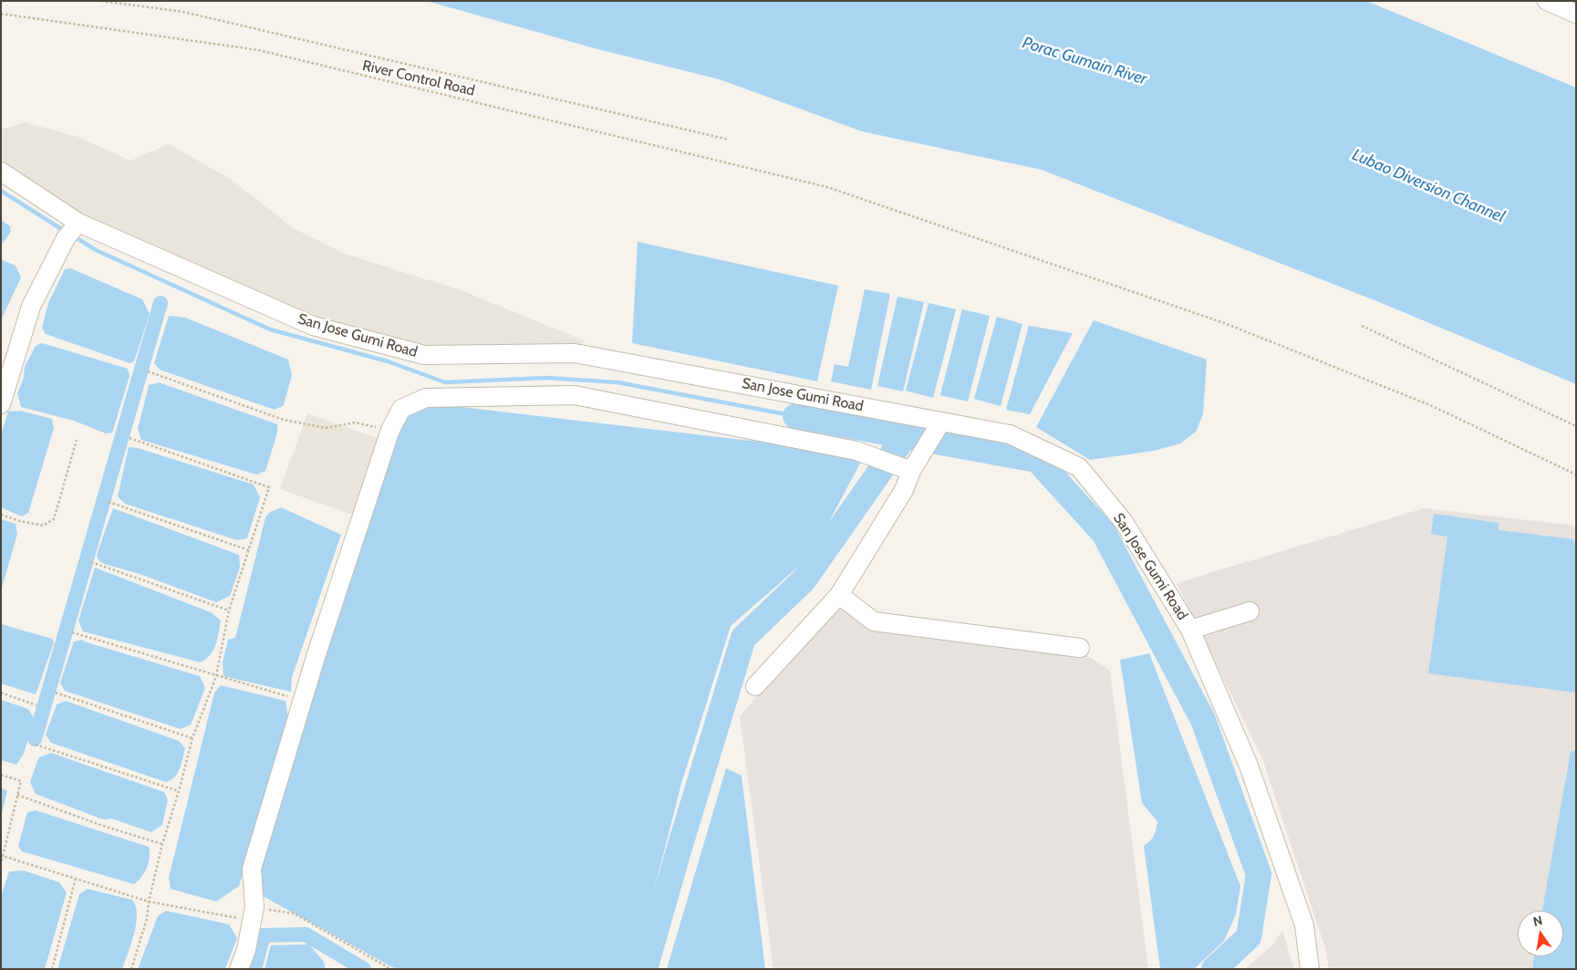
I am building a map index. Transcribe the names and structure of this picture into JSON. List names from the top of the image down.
{
  "streets": {
    "street": ["San Jose Gumi Road"],
    "path": ["River Control Road"]
  },
  "water": ["Porac Gumain River", "Lubao Diversion Channel"],
  "north": "top"
}
